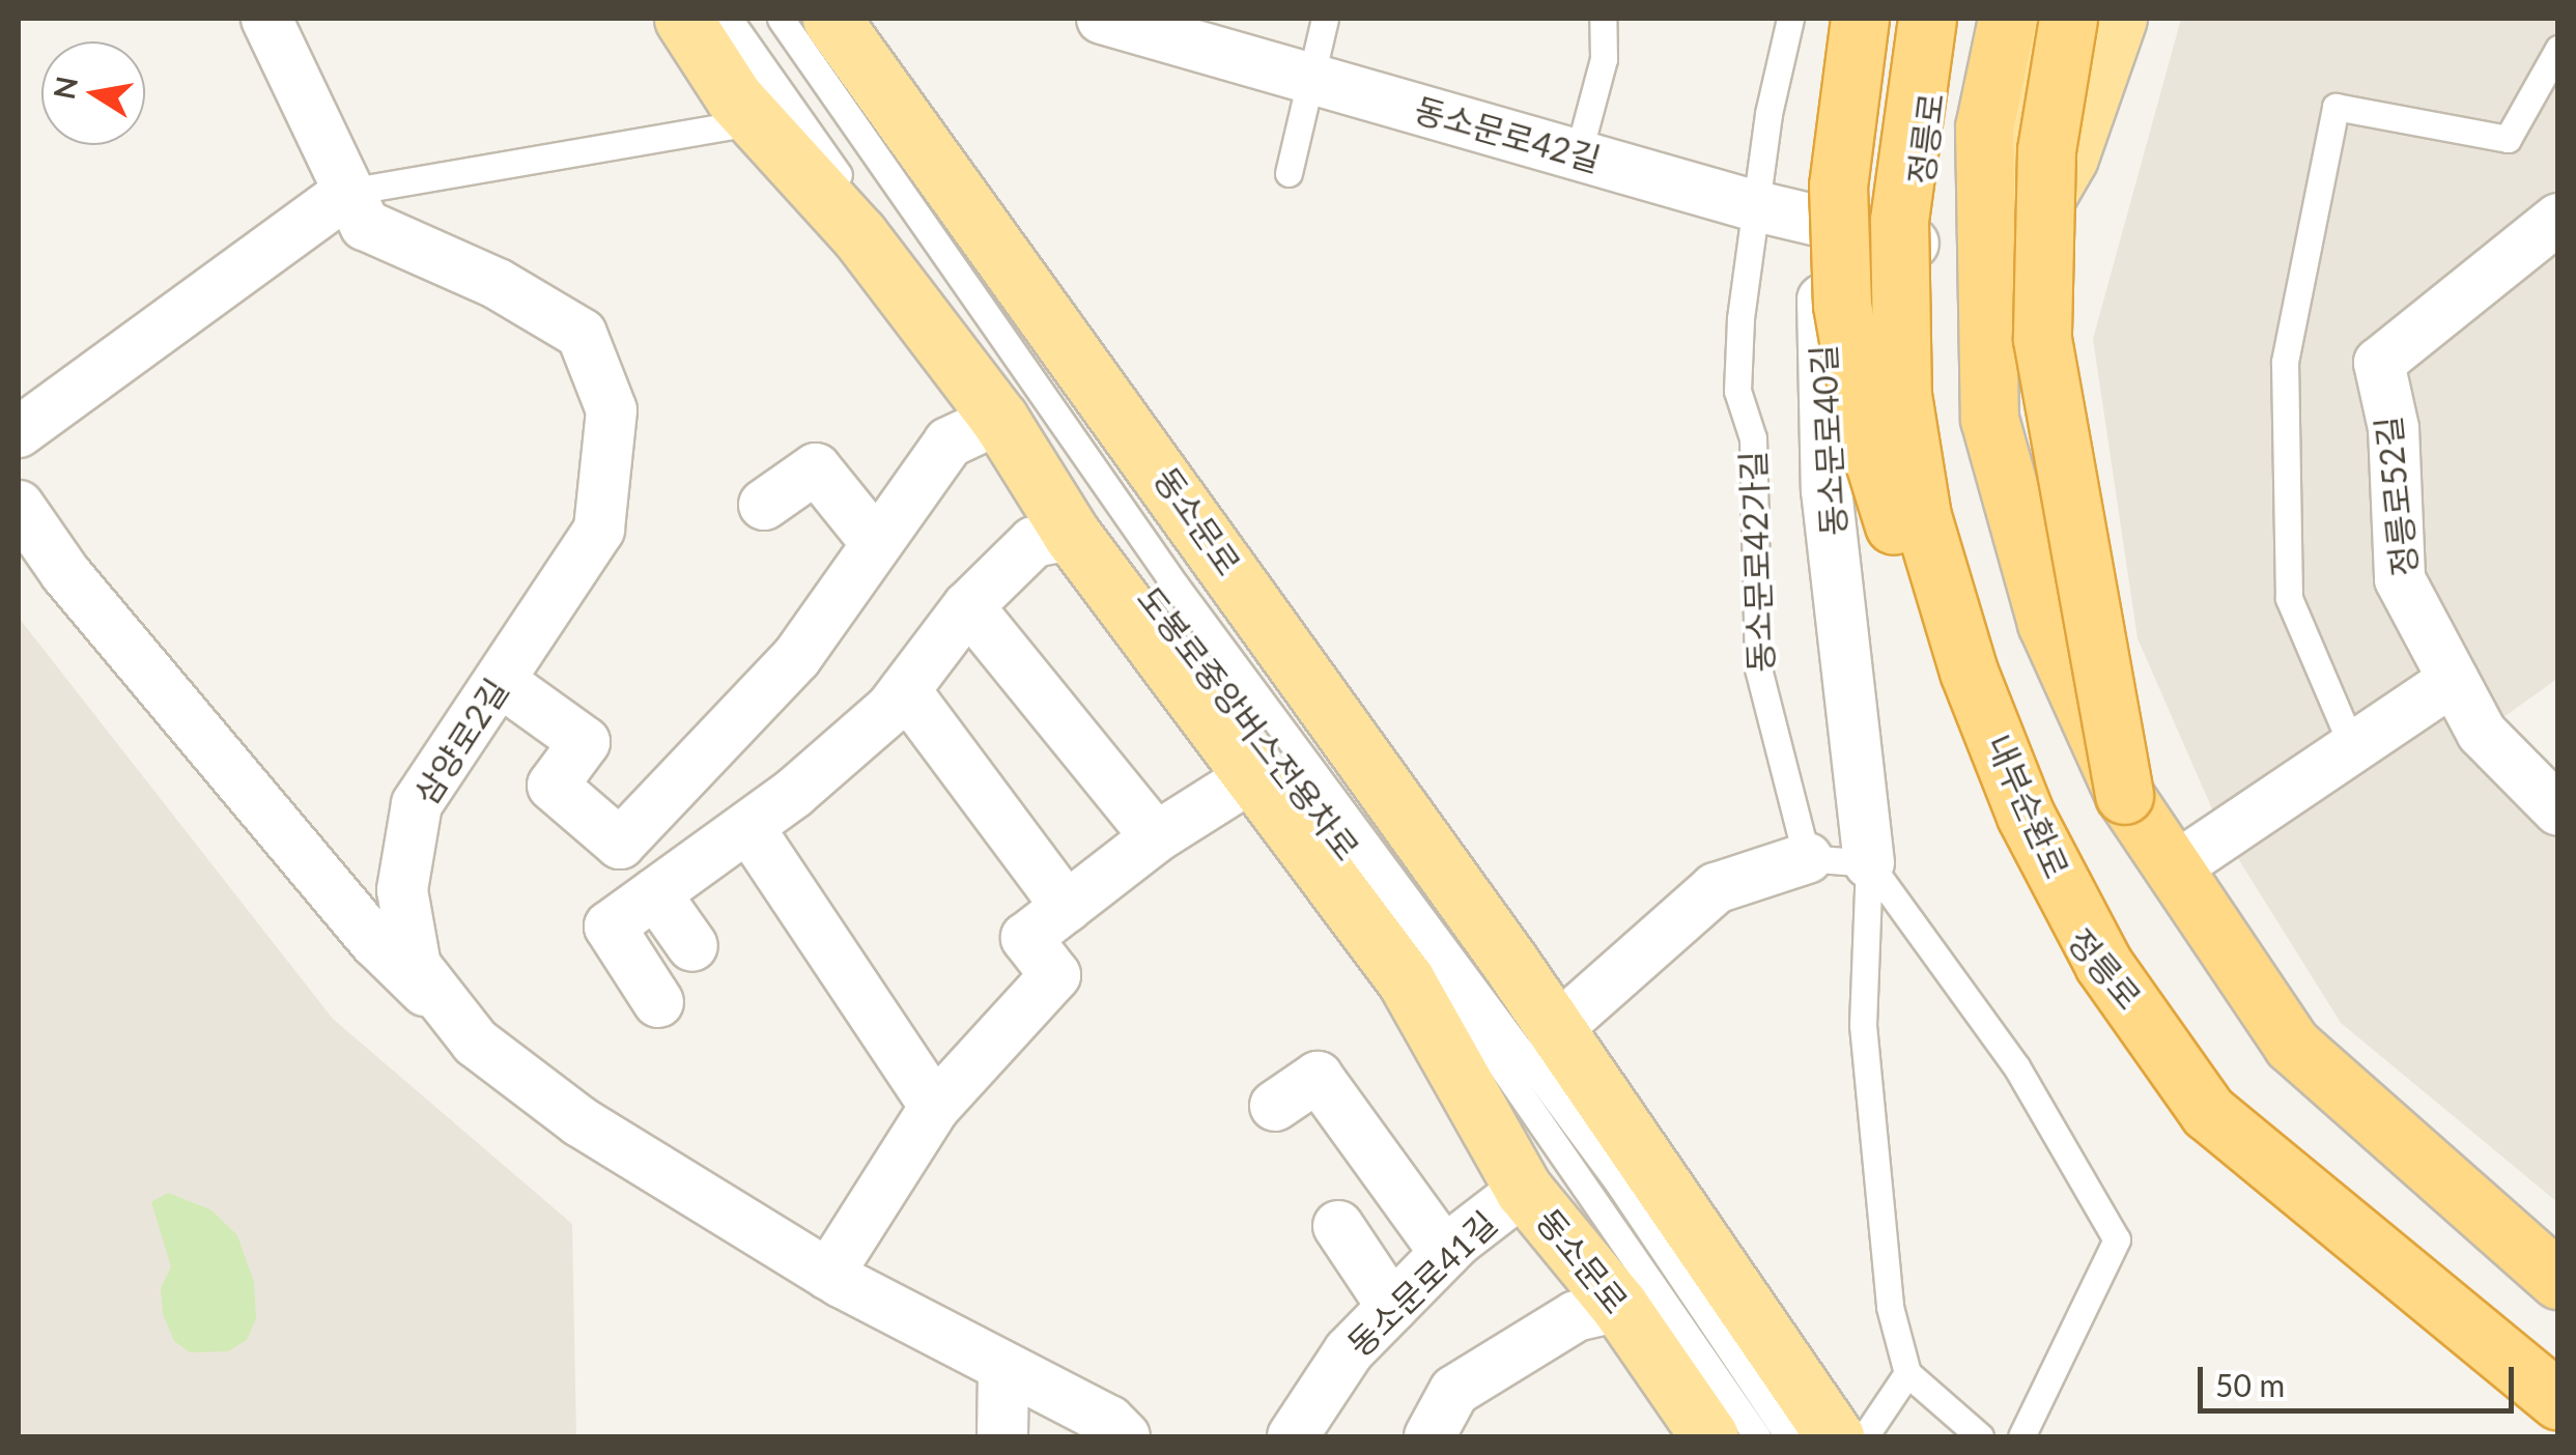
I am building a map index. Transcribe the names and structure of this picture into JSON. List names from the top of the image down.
{
  "streets": {
    "highway": ["내부순환로"],
    "main road": ["정릉로", "동소문로"],
    "street": [
      "동소문로42길",
      "동소문로40길",
      "정릉로52길",
      "삼양로2길",
      "동소문로41길"
    ],
    "lane": ["동소문로42가길", "도봉로중앙버스전용차로"]
  },
  "crossings": [
    ["동소문로42길", "정릉로"],
    ["동소문로42길", "동소문로40길"],
    ["동소문로42길", "동소문로42가길"],
    ["동소문로", "동소문로41길"]
  ],
  "scale_bar": "50 m",
  "north": "left"
}
